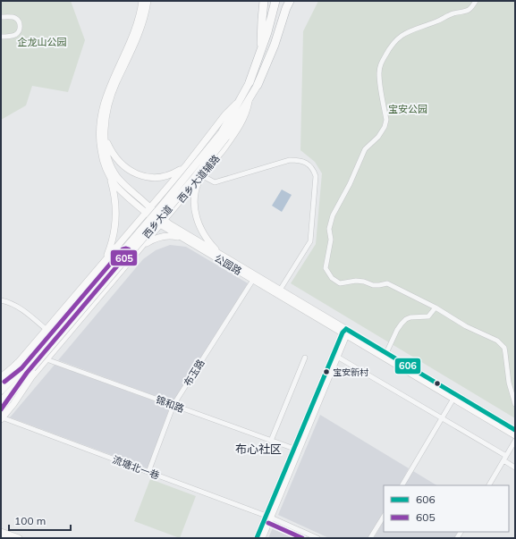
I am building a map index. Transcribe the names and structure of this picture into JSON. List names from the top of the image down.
{
  "streets": {
    "main road": ["西乡大道辅路", "西乡大道", "公园路"],
    "street": ["布玉路", "锦和路", "流塘北一巷"]
  },
  "crossings": [
    ["西乡大道辅路", "公园路"],
    ["西乡大道辅路", "锦和路"],
    ["西乡大道辅路", "流塘北一巷"],
    ["公园路", "布玉路"],
    ["布玉路", "锦和路"],
    ["布玉路", "流塘北一巷"]
  ],
  "districts": ["布心社区"],
  "parks": ["企龙山公园", "宝安公园"],
  "places": ["宝安新村"],
  "lines": ["transit line 605", "transit line 606"],
  "legend": ["606", "605"],
  "scale_bar": "100 m"
}
